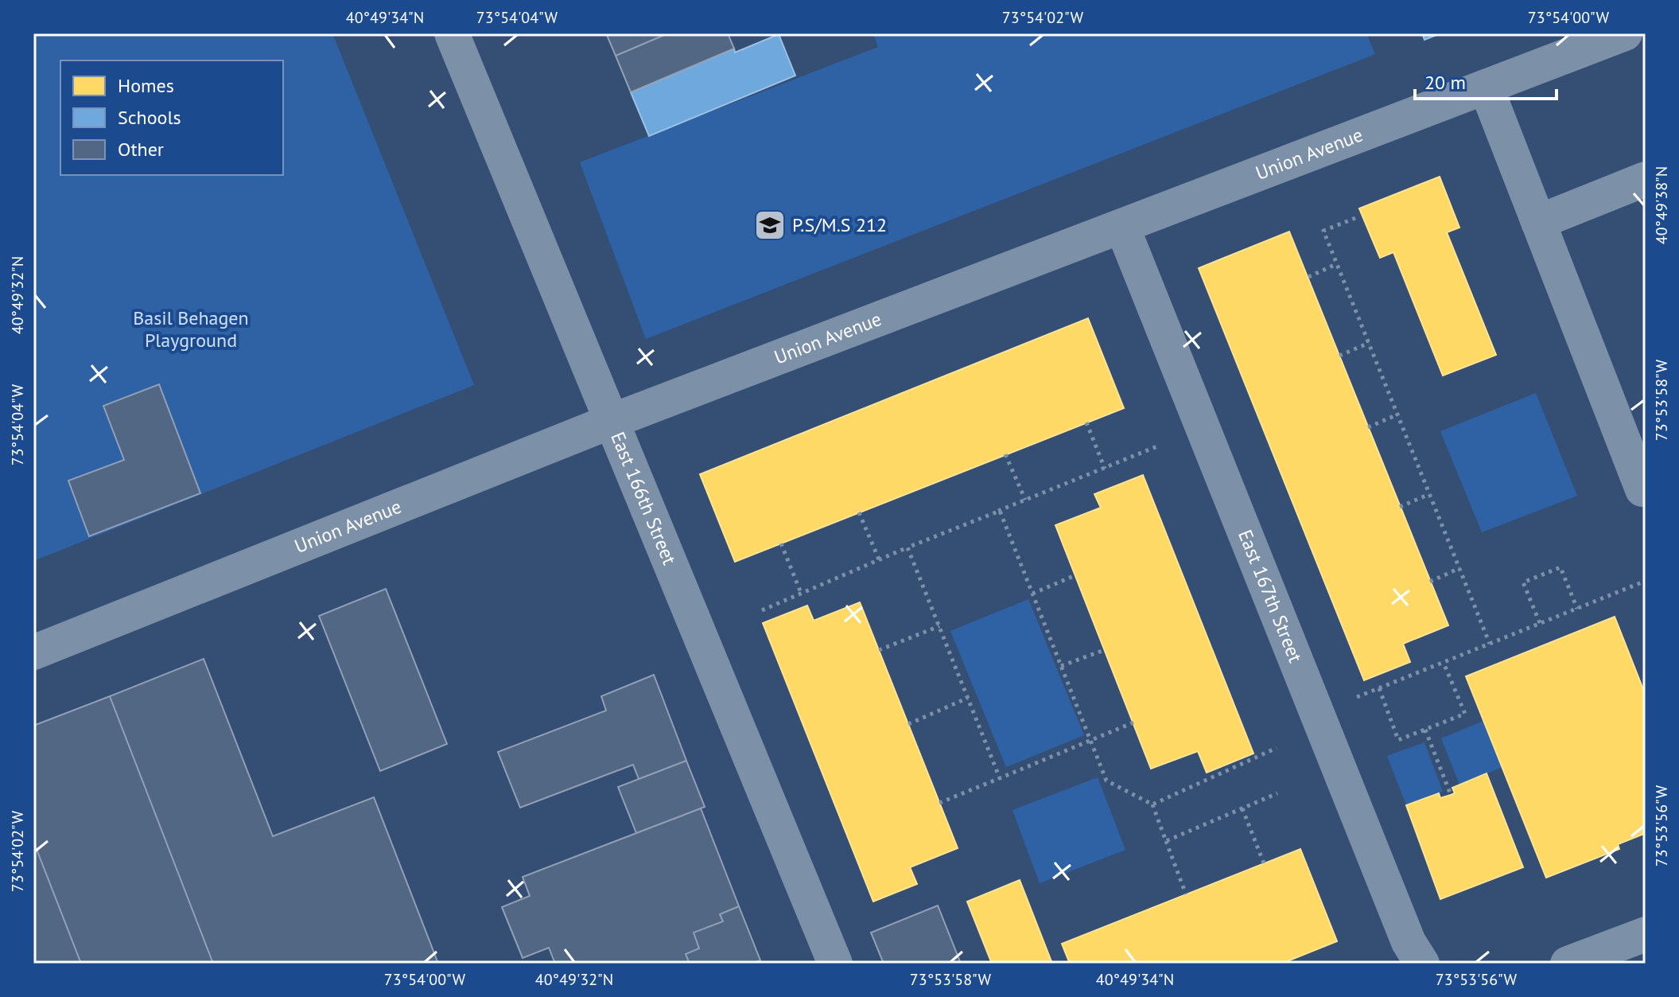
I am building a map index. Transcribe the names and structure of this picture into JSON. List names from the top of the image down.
{
  "streets": {
    "street": ["Union Avenue", "East 166th Street", "East 167th Street"]
  },
  "crossings": [
    ["Union Avenue", "East 166th Street"],
    ["Union Avenue", "East 167th Street"]
  ],
  "parks": ["Basil Behagen Playground"],
  "places": {
    "school or university": ["P.S/M.S 212"]
  },
  "legend": ["Homes", "Schools", "Other"],
  "scale_bar": "20 m",
  "coordinates": [
    "40°49'34\"N",
    "73°54'04\"W",
    "73°54'02\"W",
    "73°54'00\"W",
    "40°49'38\"N",
    "40°49'32\"N",
    "73°53'58\"W",
    "73°53'56\"W"
  ]
}
